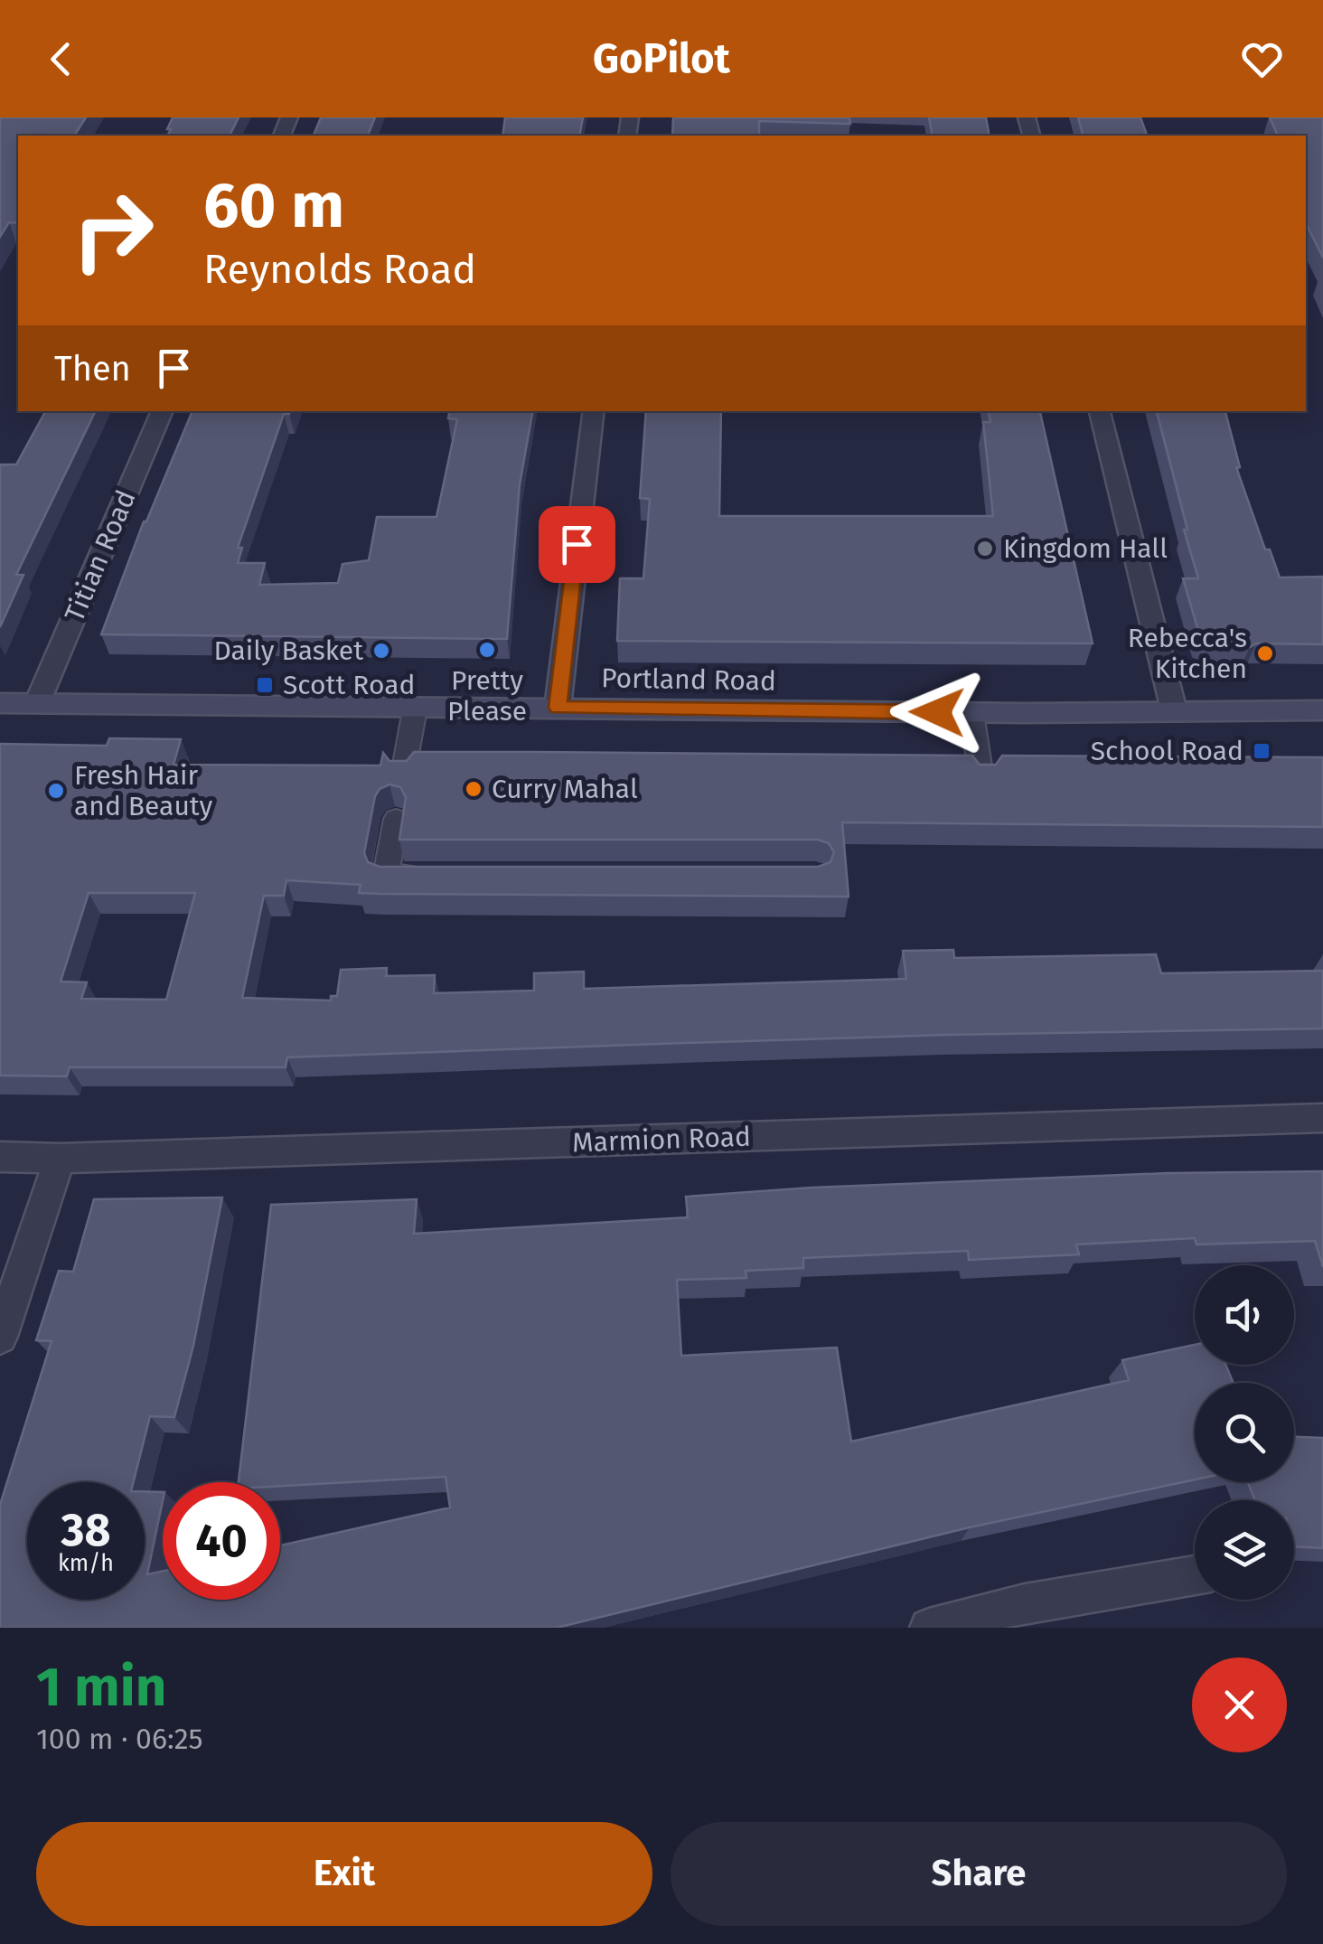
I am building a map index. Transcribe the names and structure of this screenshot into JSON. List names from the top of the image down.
{
  "streets": {
    "street": ["Titian Road", "Portland Road", "Marmion Road"]
  },
  "crossings": [
    ["Titian Road", "Portland Road"]
  ],
  "places": {
    "other": [
      "Kingdom Hall",
      "Pretty Please",
      "Daily Basket",
      "Rebecca's Kitchen",
      "Curry Mahal",
      "Fresh Hair and Beauty"
    ],
    "transit": ["Scott Road", "School Road"]
  },
  "page": {
    "header": "GoPilot",
    "turn": ["60 m", "Reynolds Road"],
    "then": "Then",
    "speed": "38 km/h",
    "limit": "40",
    "heading": ["1 min", "100 m · 06:25"],
    "buttons": ["Exit", "Share"]
  }
}
